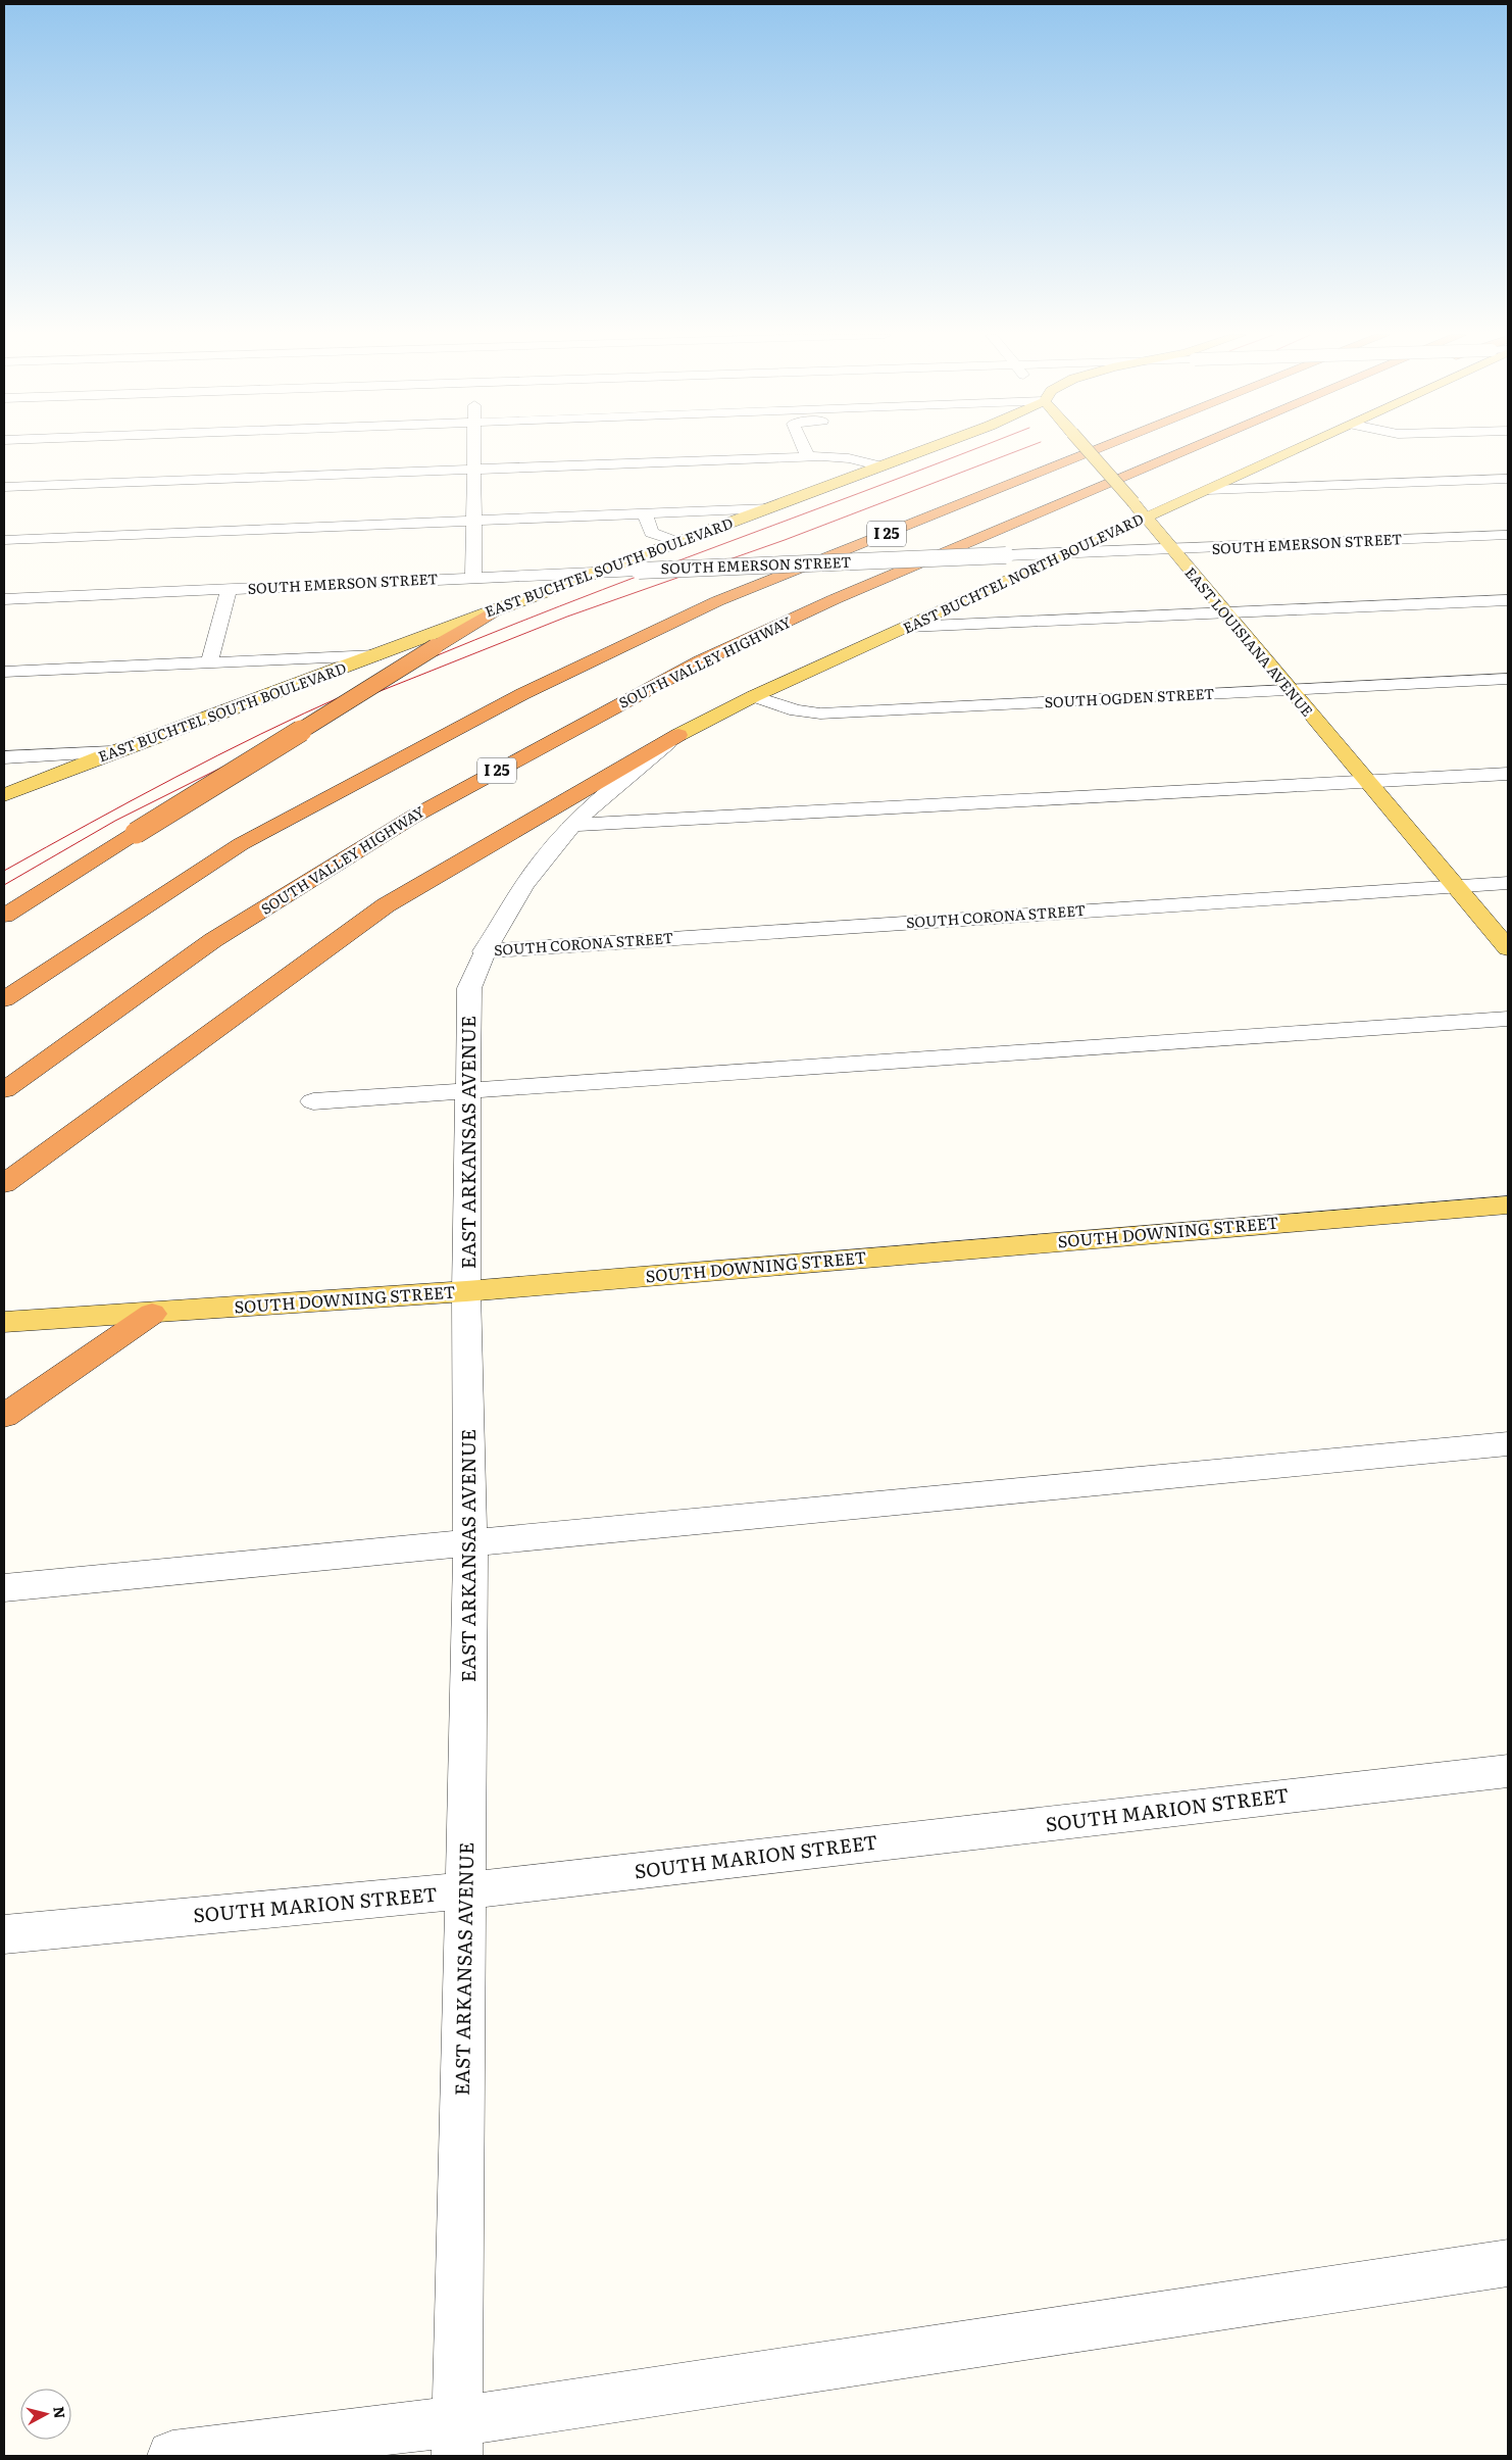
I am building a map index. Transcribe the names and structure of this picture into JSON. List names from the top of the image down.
{
  "streets": {
    "highway": ["I 25", "SOUTH VALLEY HIGHWAY"],
    "main road": [
      "EAST BUCHTEL SOUTH BOULEVARD",
      "EAST BUCHTEL NORTH BOULEVARD",
      "EAST LOUISIANA AVENUE",
      "SOUTH DOWNING STREET"
    ],
    "street": [
      "SOUTH EMERSON STREET",
      "SOUTH OGDEN STREET",
      "SOUTH CORONA STREET",
      "EAST ARKANSAS AVENUE",
      "SOUTH MARION STREET"
    ]
  },
  "crossings": [
    ["SOUTH EMERSON STREET", "EAST BUCHTEL SOUTH BOULEVARD"],
    ["SOUTH EMERSON STREET", "EAST BUCHTEL NORTH BOULEVARD"],
    ["SOUTH EMERSON STREET", "EAST LOUISIANA AVENUE"],
    ["EAST BUCHTEL NORTH BOULEVARD", "EAST LOUISIANA AVENUE"],
    ["EAST BUCHTEL NORTH BOULEVARD", "SOUTH OGDEN STREET"],
    ["EAST BUCHTEL NORTH BOULEVARD", "EAST ARKANSAS AVENUE"],
    ["EAST LOUISIANA AVENUE", "SOUTH OGDEN STREET"],
    ["EAST LOUISIANA AVENUE", "SOUTH CORONA STREET"],
    ["SOUTH CORONA STREET", "EAST ARKANSAS AVENUE"],
    ["EAST ARKANSAS AVENUE", "SOUTH DOWNING STREET"],
    ["EAST ARKANSAS AVENUE", "SOUTH MARION STREET"]
  ],
  "north": "right"
}
